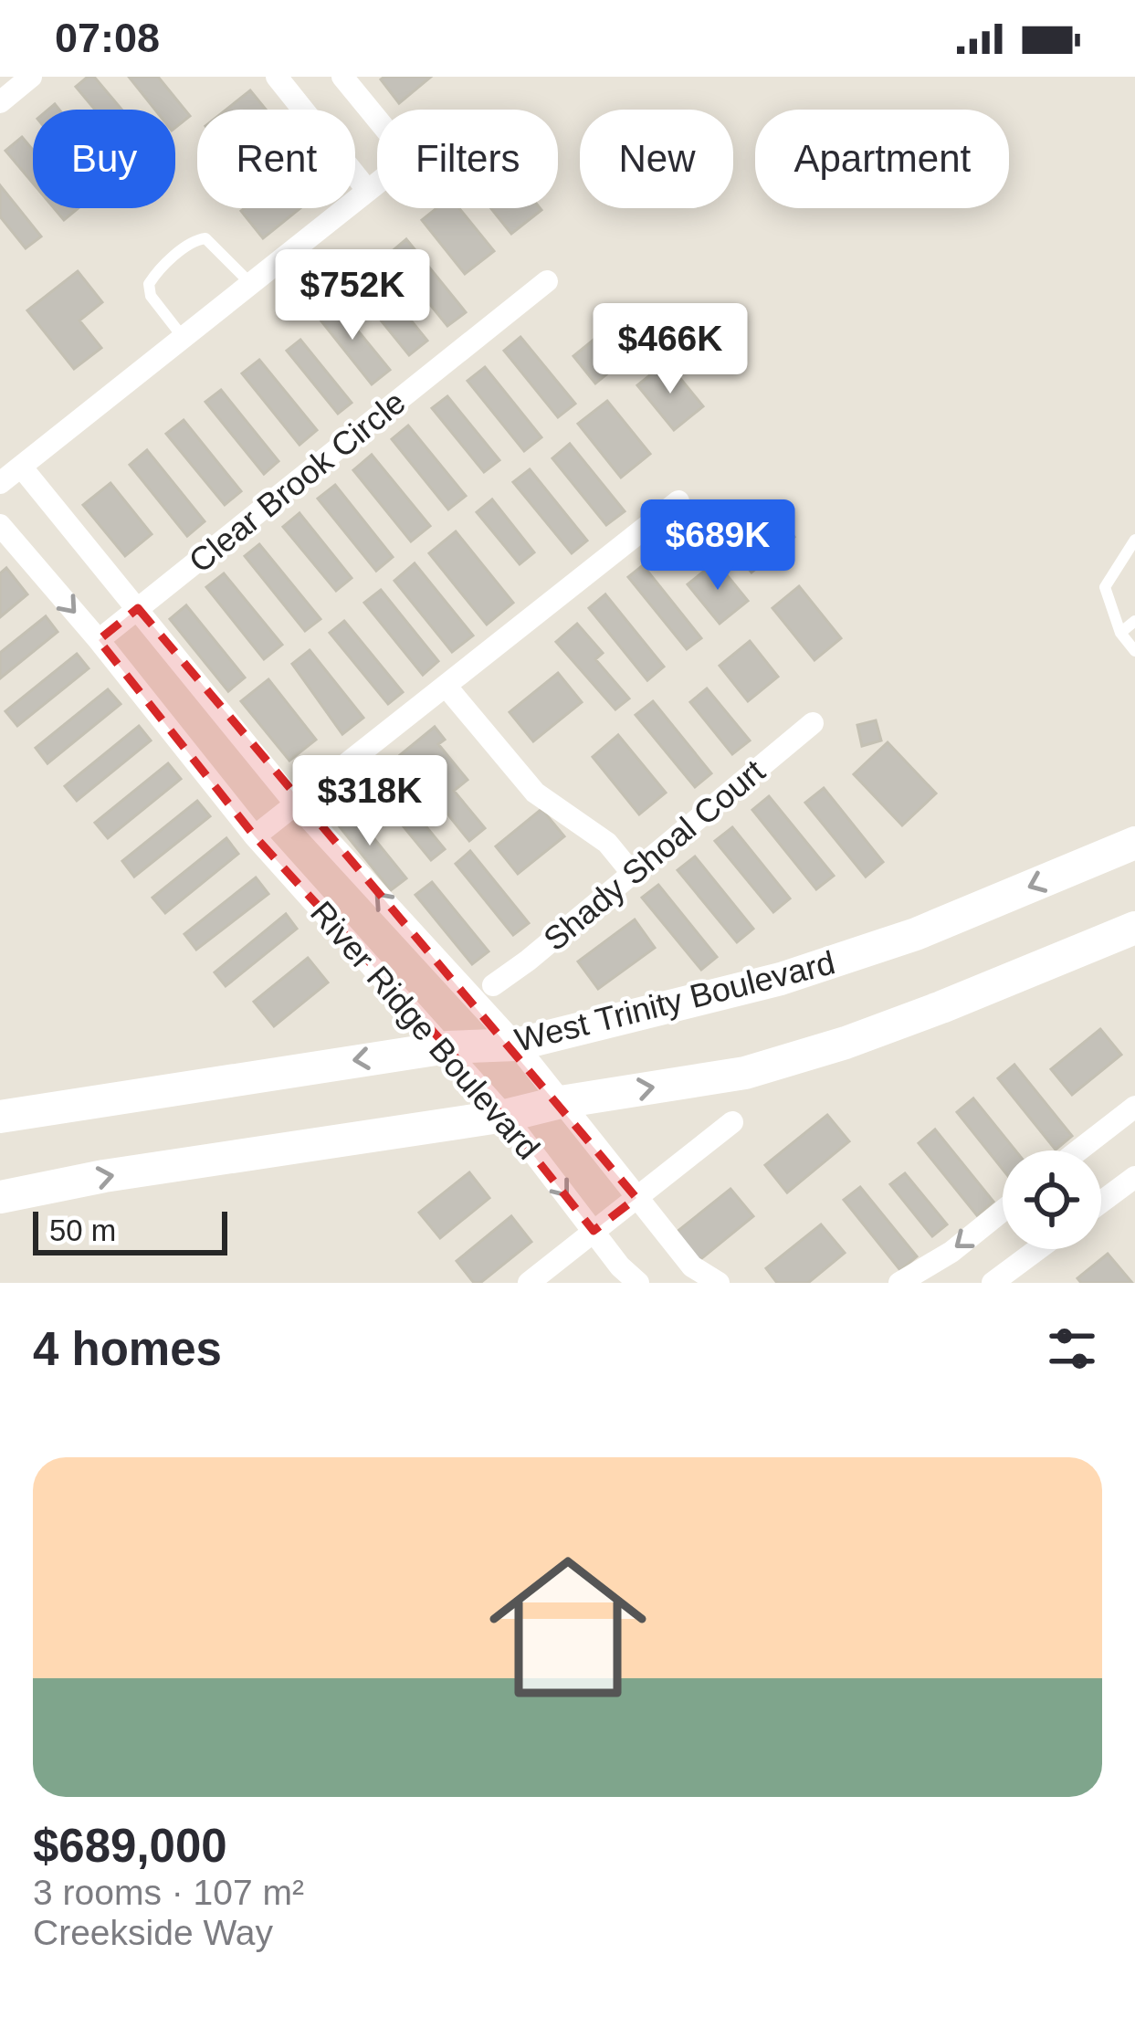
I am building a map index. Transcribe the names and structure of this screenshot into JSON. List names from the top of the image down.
{
  "streets": {
    "main road": ["West Trinity Boulevard"],
    "street": ["Clear Brook Circle", "Shady Shoal Court", "River Ridge Boulevard"]
  },
  "crossings": [
    ["Clear Brook Circle", "River Ridge Boulevard"],
    ["West Trinity Boulevard", "River Ridge Boulevard"]
  ],
  "scale_bar": "50 m",
  "page": {
    "status": "07:08",
    "chip": [
      "Buy",
      "Rent",
      "Filters",
      "New",
      "Apartment"
    ],
    "price": [
      "$752K",
      "$466K",
      "$689K",
      "$318K"
    ],
    "scale": "50 m",
    "heading": "4 homes",
    "list": [
      {
        "name": "$689,000",
        "note": "3 rooms · 107 m² · Creekside Way"
      }
    ]
  }
}
